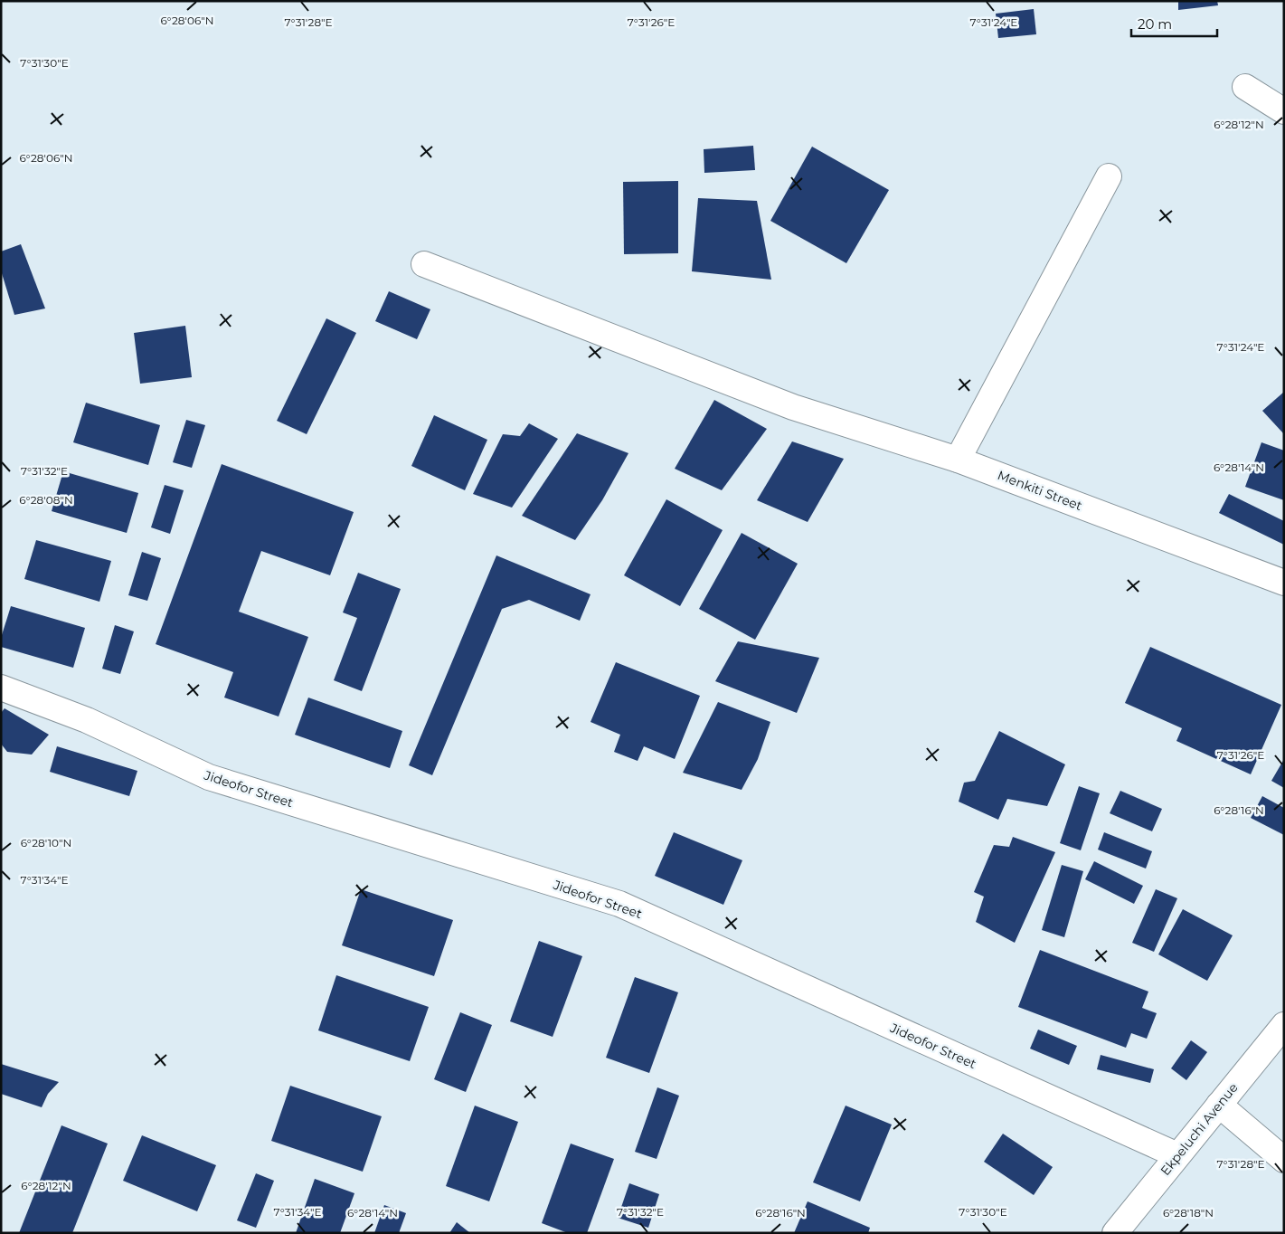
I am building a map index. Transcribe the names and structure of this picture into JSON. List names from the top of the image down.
{
  "streets": {
    "street": ["Menkiti Street", "Jideofor Street", "Ekpeluchi Avenue"]
  },
  "crossings": [
    ["Jideofor Street", "Ekpeluchi Avenue"]
  ],
  "scale_bar": "20 m",
  "coordinates": [
    "6°28'06\"N",
    "7°31'28\"E",
    "7°31'26\"E",
    "7°31'24\"E",
    "7°31'30\"E",
    "6°28'12\"N",
    "6°28'14\"N",
    "7°31'32\"E",
    "6°28'08\"N",
    "6°28'16\"N",
    "6°28'10\"N",
    "7°31'34\"E",
    "6°28'18\"N"
  ]
}
